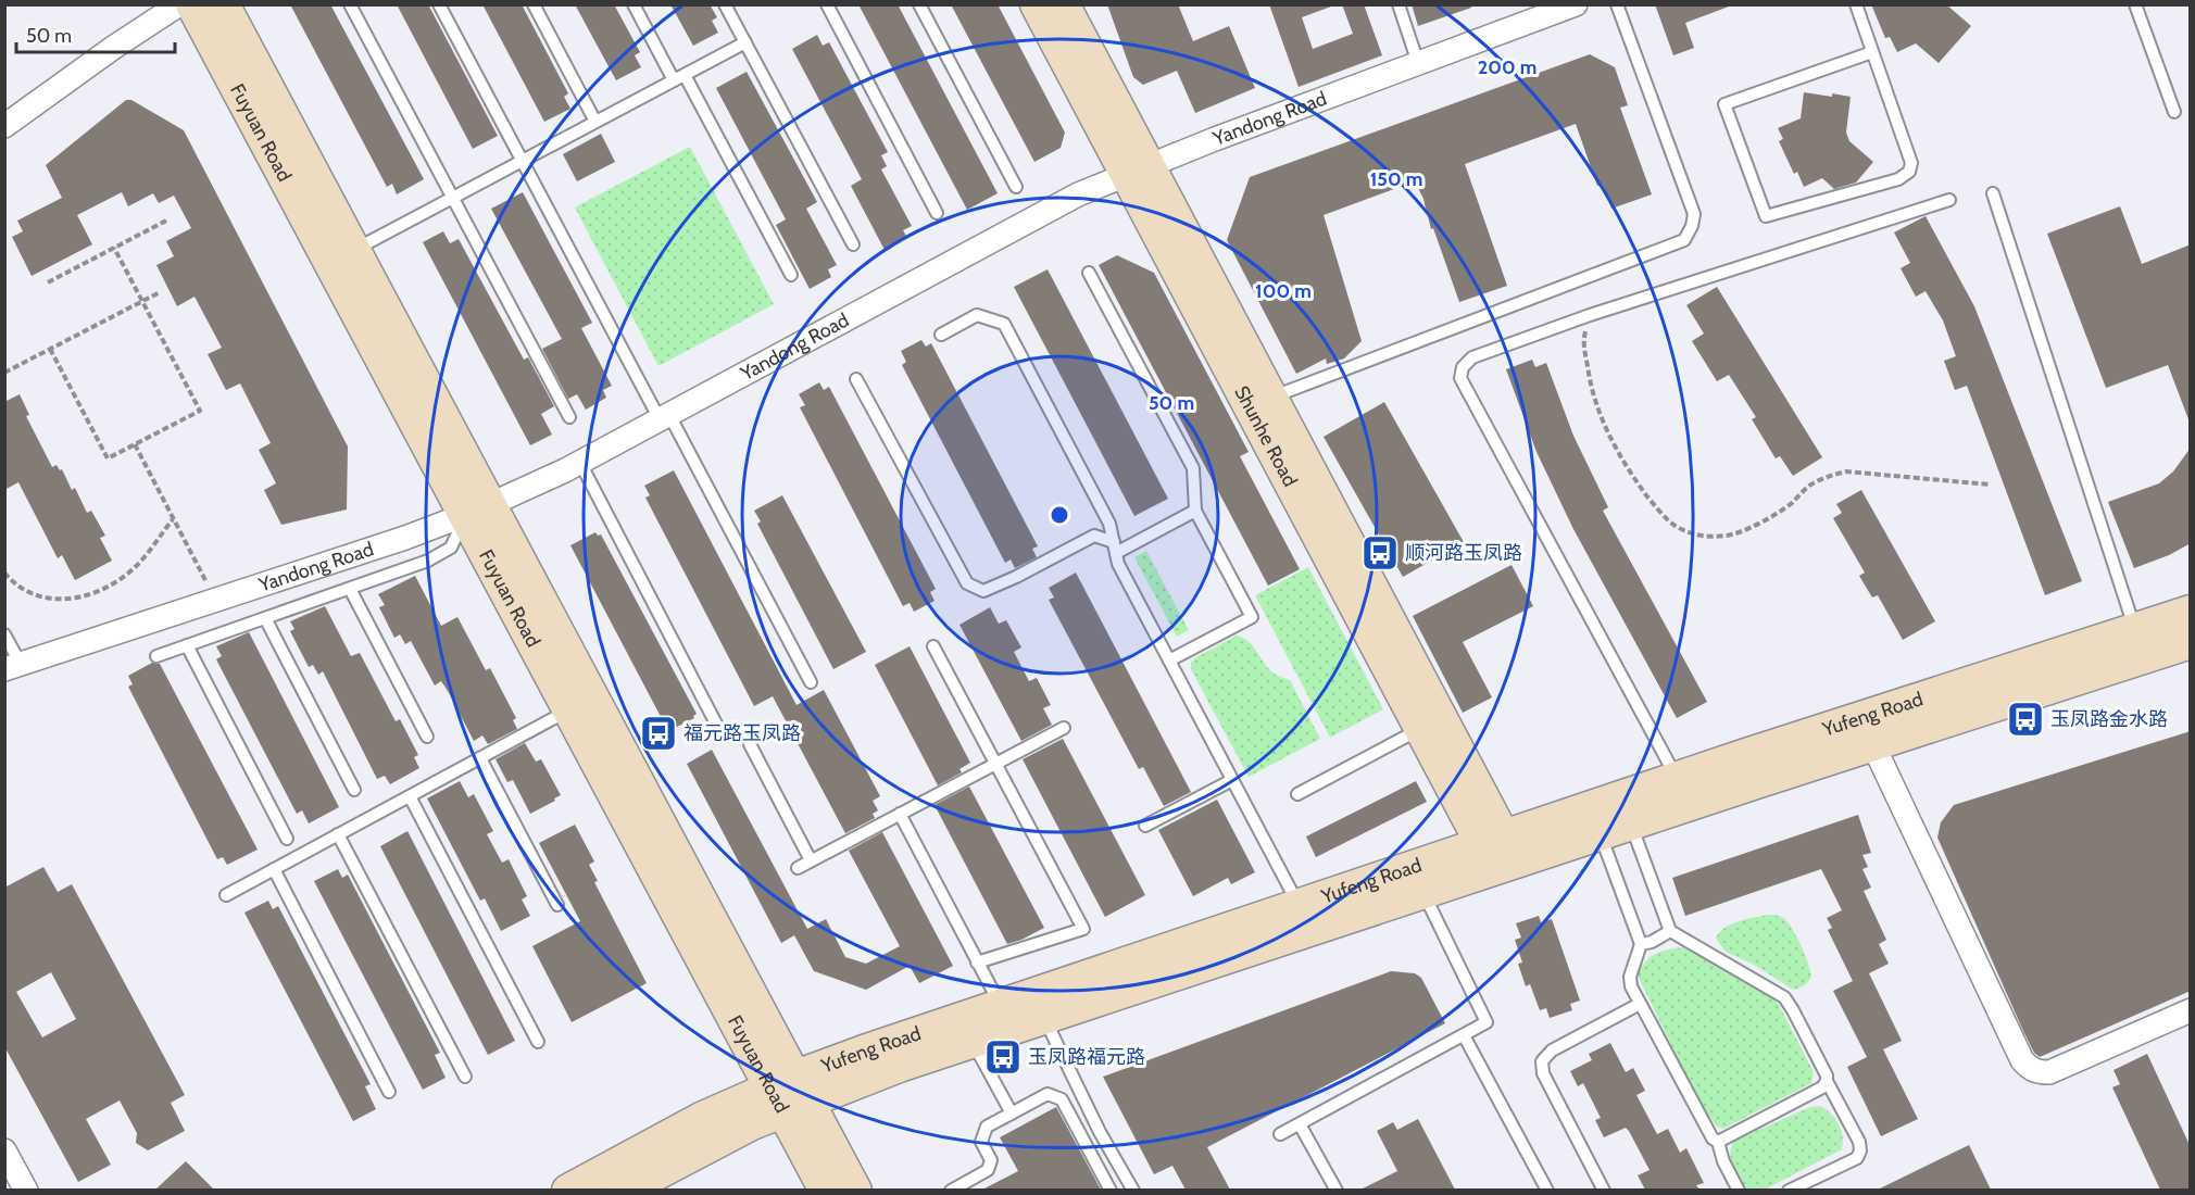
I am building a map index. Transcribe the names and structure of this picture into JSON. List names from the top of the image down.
{
  "streets": {
    "street": [
      "Yandong Road",
      "Fuyuan Road",
      "Shunhe Road",
      "Yufeng Road"
    ]
  },
  "crossings": [
    ["Yandong Road", "Fuyuan Road"],
    ["Yandong Road", "Shunhe Road"],
    ["Fuyuan Road", "Yufeng Road"],
    ["Shunhe Road", "Yufeng Road"]
  ],
  "places": {
    "bus stop": [
      "顺河路玉凤路",
      "玉凤路金水路",
      "福元路玉凤路",
      "玉凤路福元路"
    ]
  },
  "scale_bar": "50 m",
  "rings": [
    "200 m",
    "150 m",
    "100 m",
    "50 m"
  ]
}
